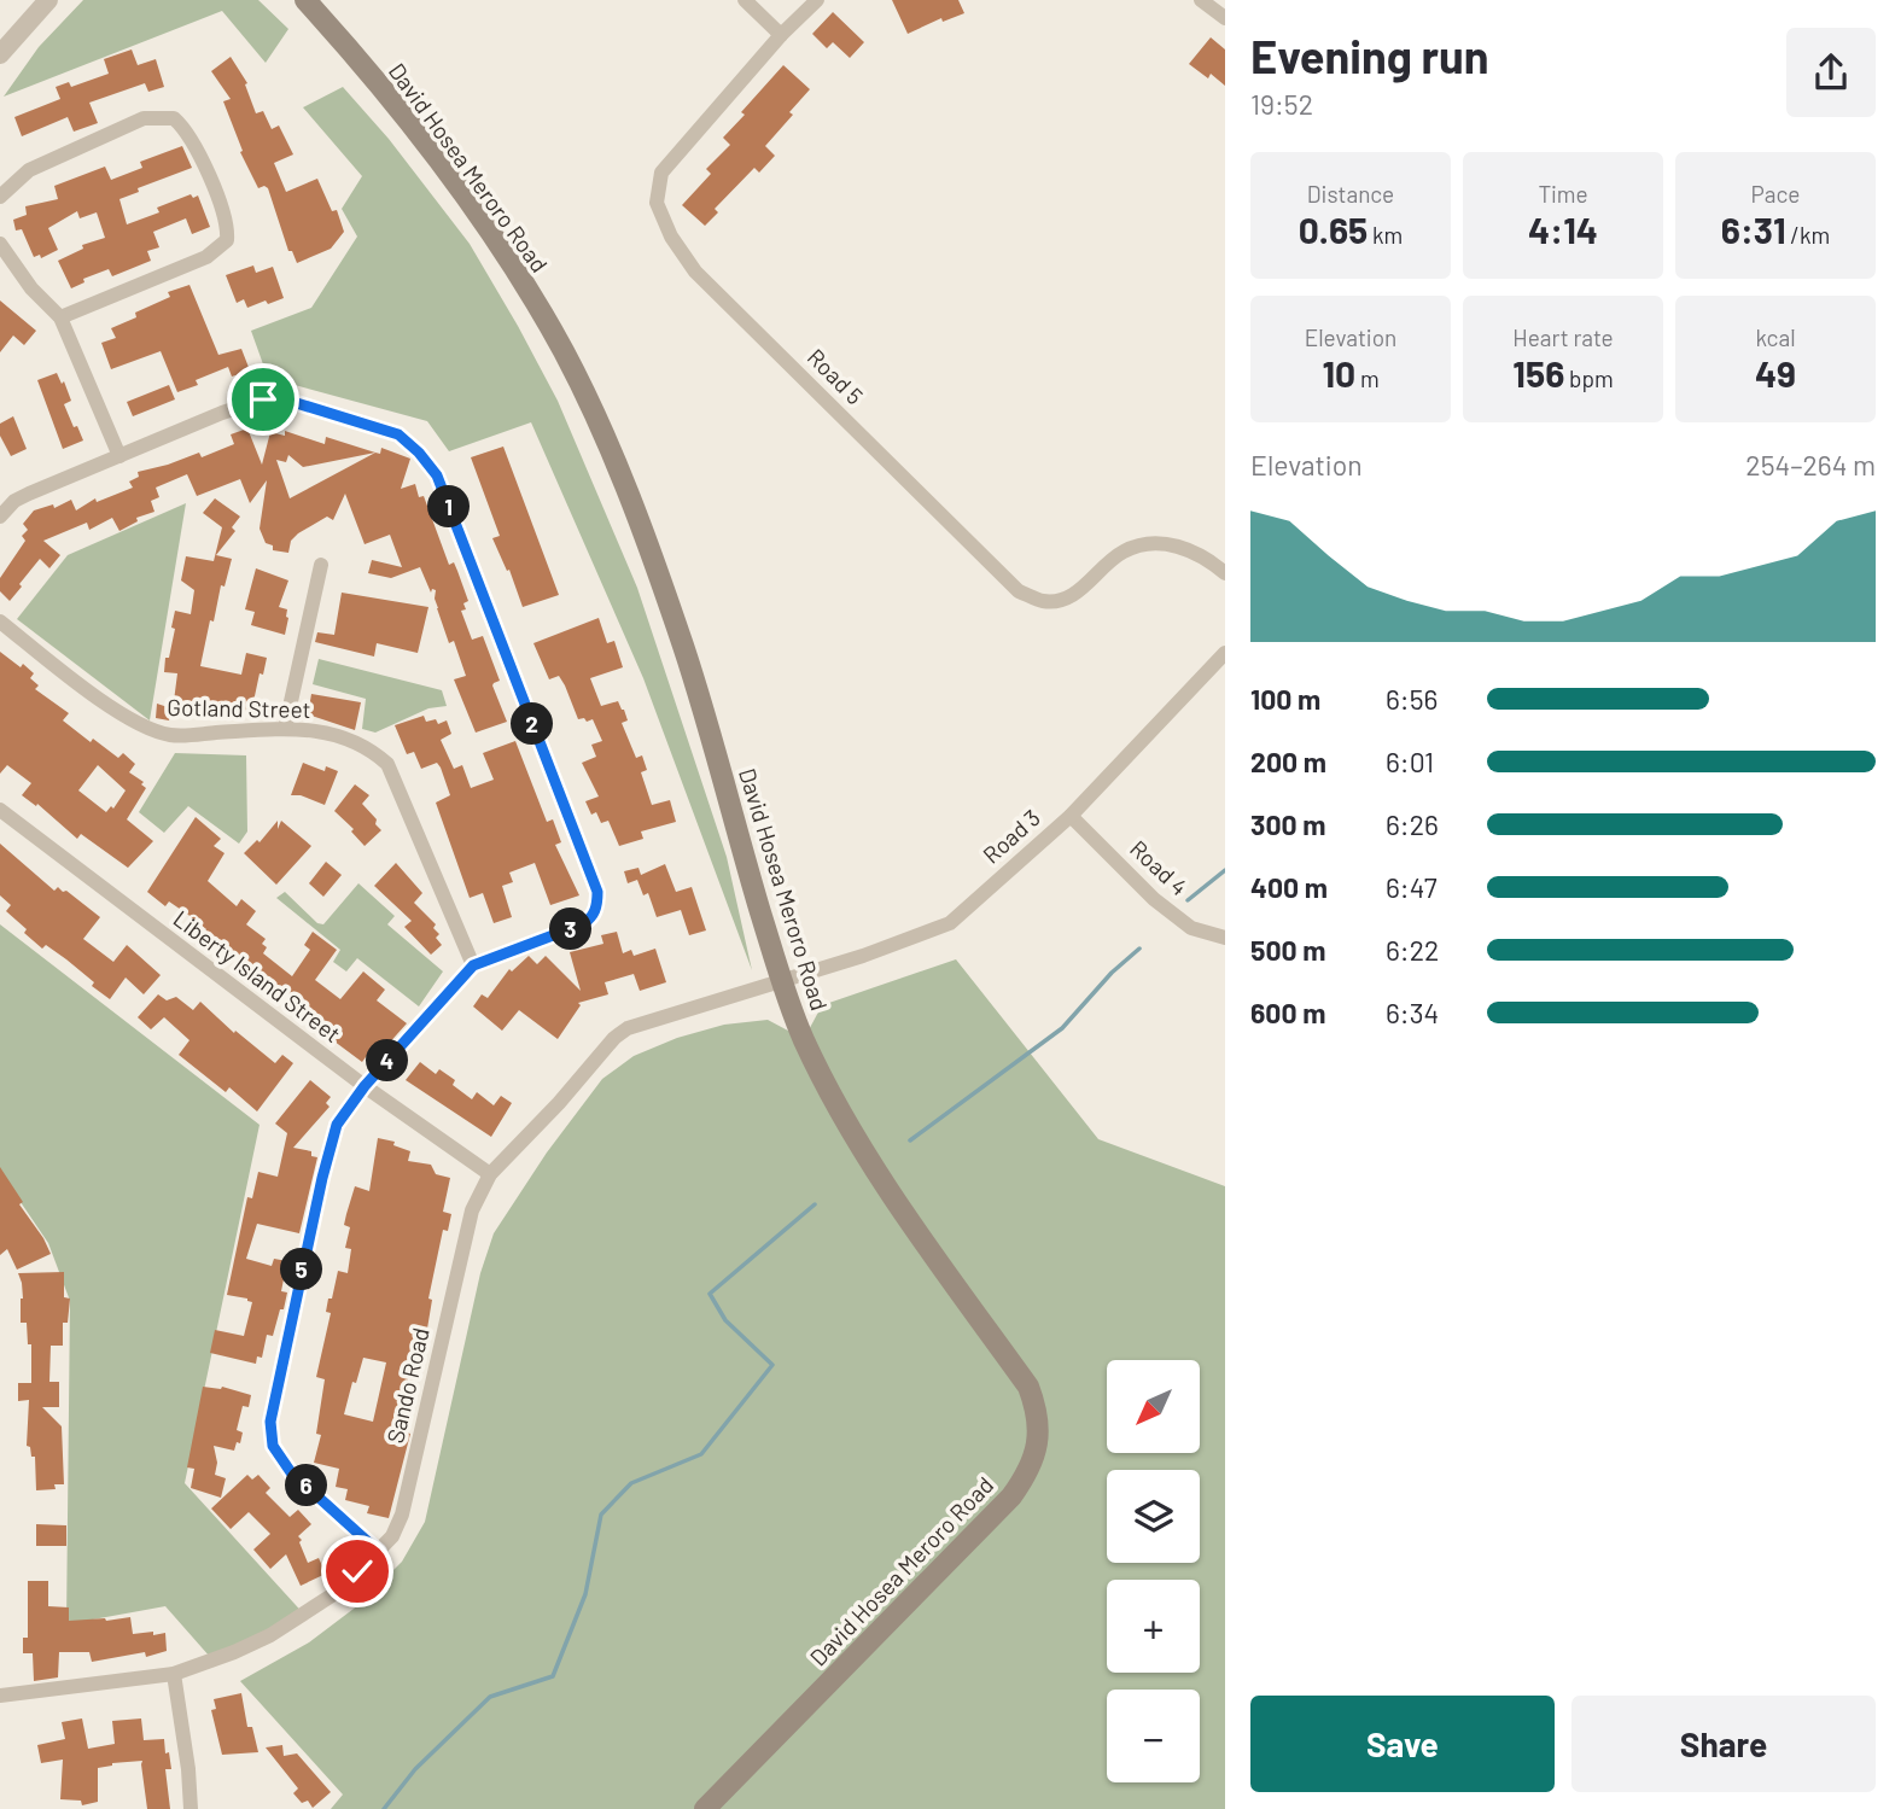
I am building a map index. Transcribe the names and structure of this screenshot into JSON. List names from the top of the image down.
{
  "streets": {
    "main road": ["David Hosea Meroro Road"],
    "street": [
      "Road 5",
      "Gotland Street",
      "Road 3",
      "Road 4",
      "Liberty Island Street",
      "Sando Road"
    ]
  },
  "crossings": [
    ["David Hosea Meroro Road", "Road 3"],
    ["David Hosea Meroro Road", "Sando Road"],
    ["Road 3", "Road 4"],
    ["Road 3", "Sando Road"],
    ["Liberty Island Street", "Sando Road"]
  ],
  "north": "bottom left",
  "page": {
    "heading": ["Evening run", "19:52"],
    "stats": [
      ["Distance", "0.65 km"],
      ["Time", "4:14"],
      ["Pace", "6:31 /km"],
      ["Elevation", "10 m"],
      ["Heart rate", "156 bpm"],
      ["kcal", "49"]
    ],
    "chart": ["Elevation", "254–264 m"],
    "pins": [
      "1",
      "2",
      "3",
      "4",
      "5",
      "6"
    ],
    "list": [
      {
        "name": "100 m",
        "note": "6:56"
      },
      {
        "name": "200 m",
        "note": "6:01"
      },
      {
        "name": "300 m",
        "note": "6:26"
      },
      {
        "name": "400 m",
        "note": "6:47"
      },
      {
        "name": "500 m",
        "note": "6:22"
      },
      {
        "name": "600 m",
        "note": "6:34"
      }
    ],
    "map_buttons": ["+", "−"],
    "buttons": ["Save", "Share"]
  }
}
